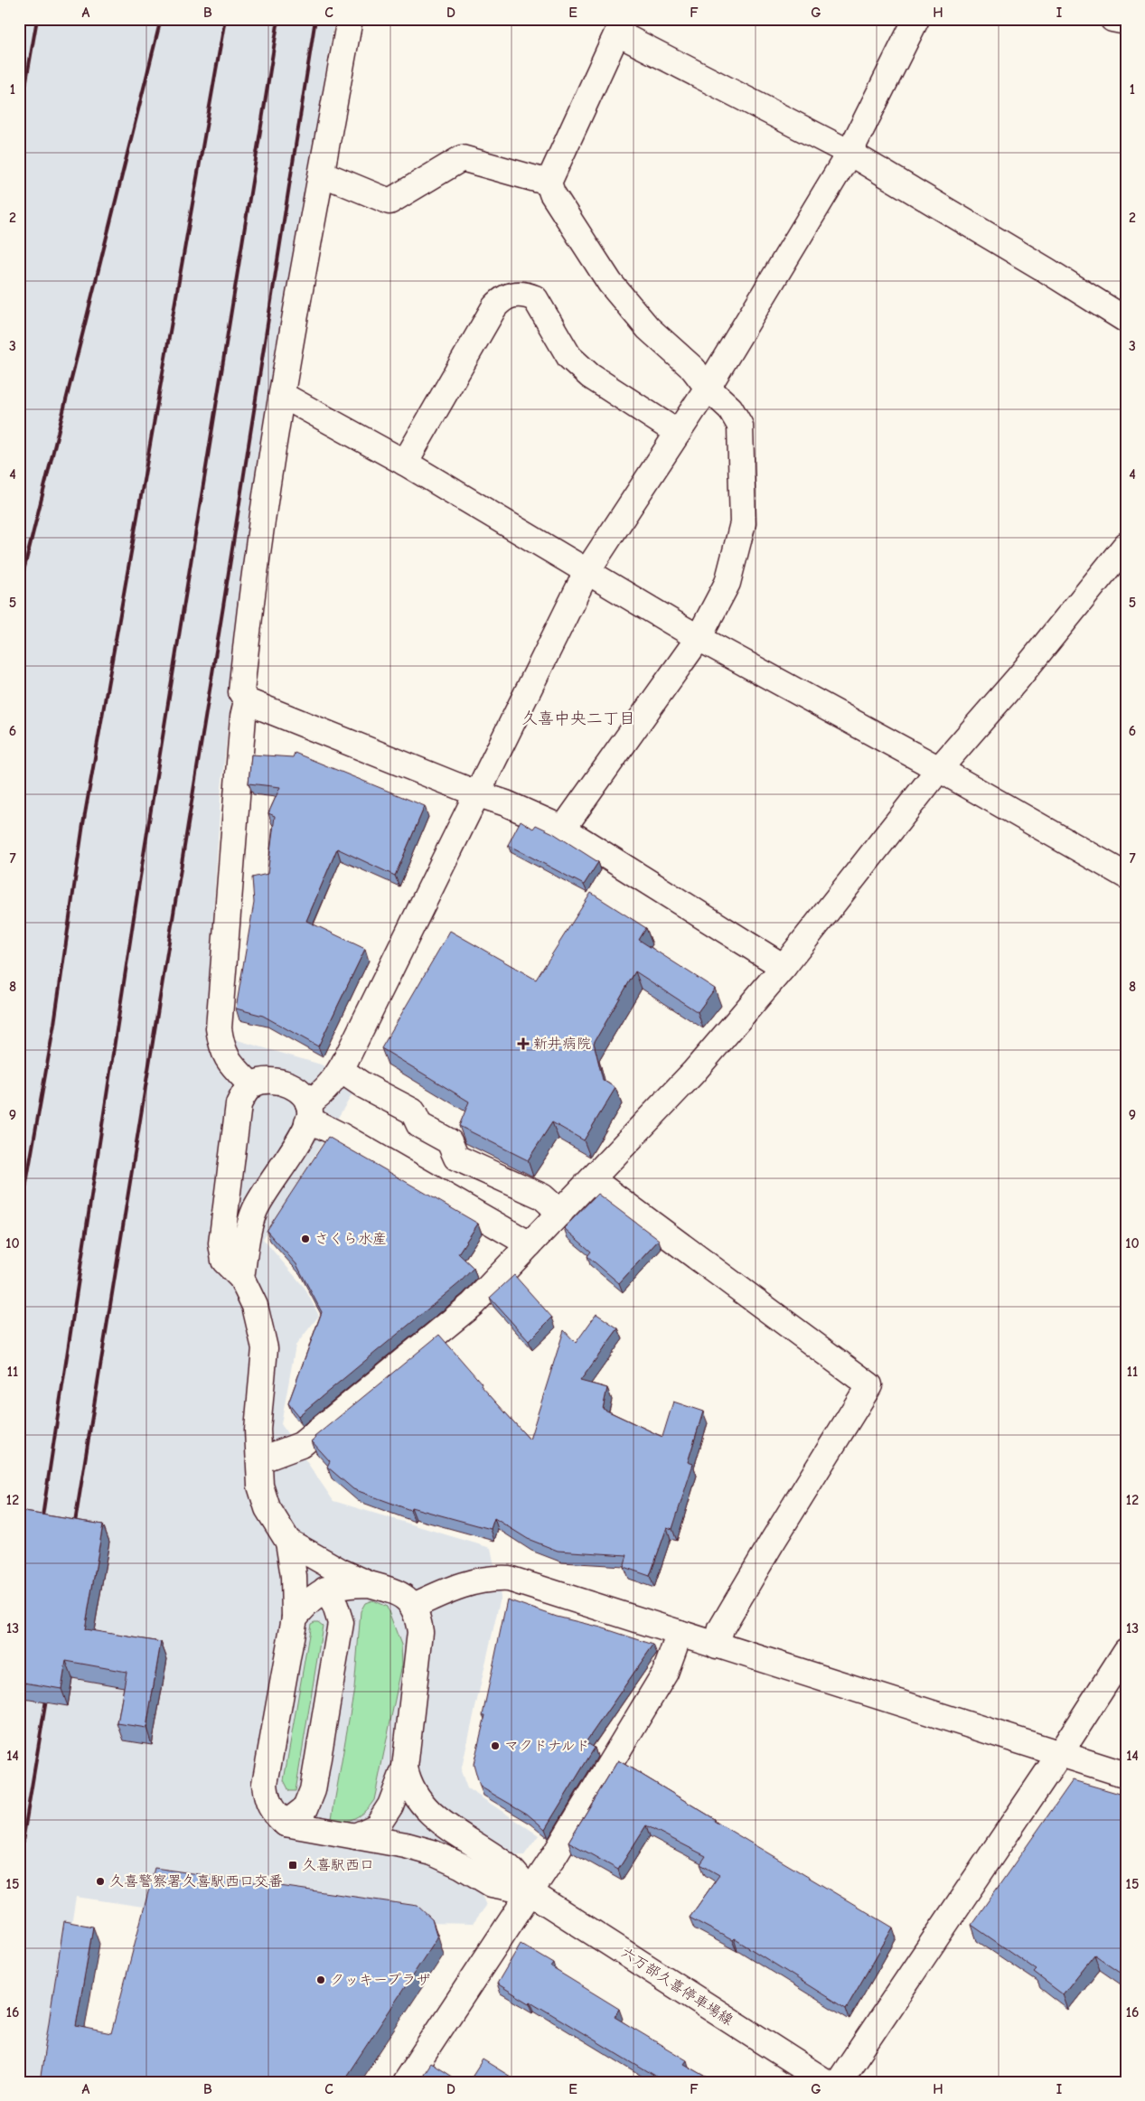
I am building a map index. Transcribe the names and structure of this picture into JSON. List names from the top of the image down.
{
  "streets": {
    "street": ["六万部久喜停車場線"]
  },
  "districts": ["久喜中央二丁目"],
  "places": {
    "health": ["新井病院"],
    "other": [
      "さくら水産",
      "マクドナルド",
      "久喜警察署久喜駅西口交番",
      "クッキープラザ"
    ],
    "transit": ["久喜駅西口"]
  },
  "grid": {
    "columns": [
      "A",
      "B",
      "C",
      "D",
      "E",
      "F",
      "G",
      "H",
      "I"
    ],
    "rows": [
      "1",
      "2",
      "3",
      "4",
      "5",
      "6",
      "7",
      "8",
      "9",
      "10",
      "11",
      "12",
      "13",
      "14",
      "15",
      "16"
    ]
  }
}
